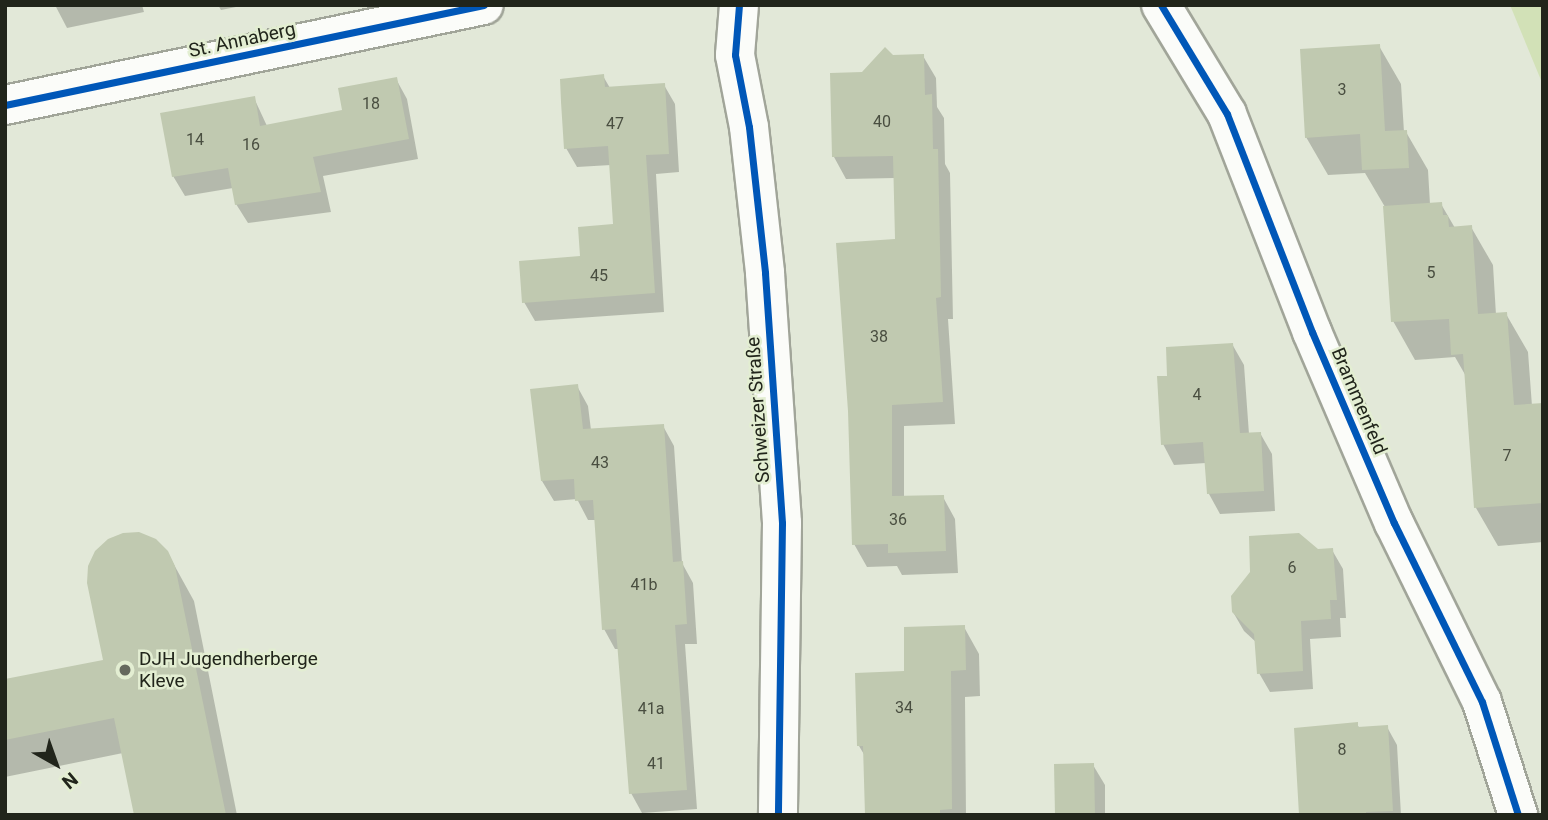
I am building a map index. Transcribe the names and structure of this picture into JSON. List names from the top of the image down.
{
  "streets": {
    "street": ["St. Annaberg", "Brammenfeld", "Schweizer Straße"]
  },
  "places": ["DJH Jugendherberge Kleve"],
  "house_numbers": [
    "3",
    "18",
    "40",
    "47",
    "14",
    "16",
    "5",
    "45",
    "38",
    "4",
    "7",
    "43",
    "36",
    "6",
    "41b",
    "34",
    "41a",
    "8",
    "41"
  ],
  "north": "bottom right"
}
